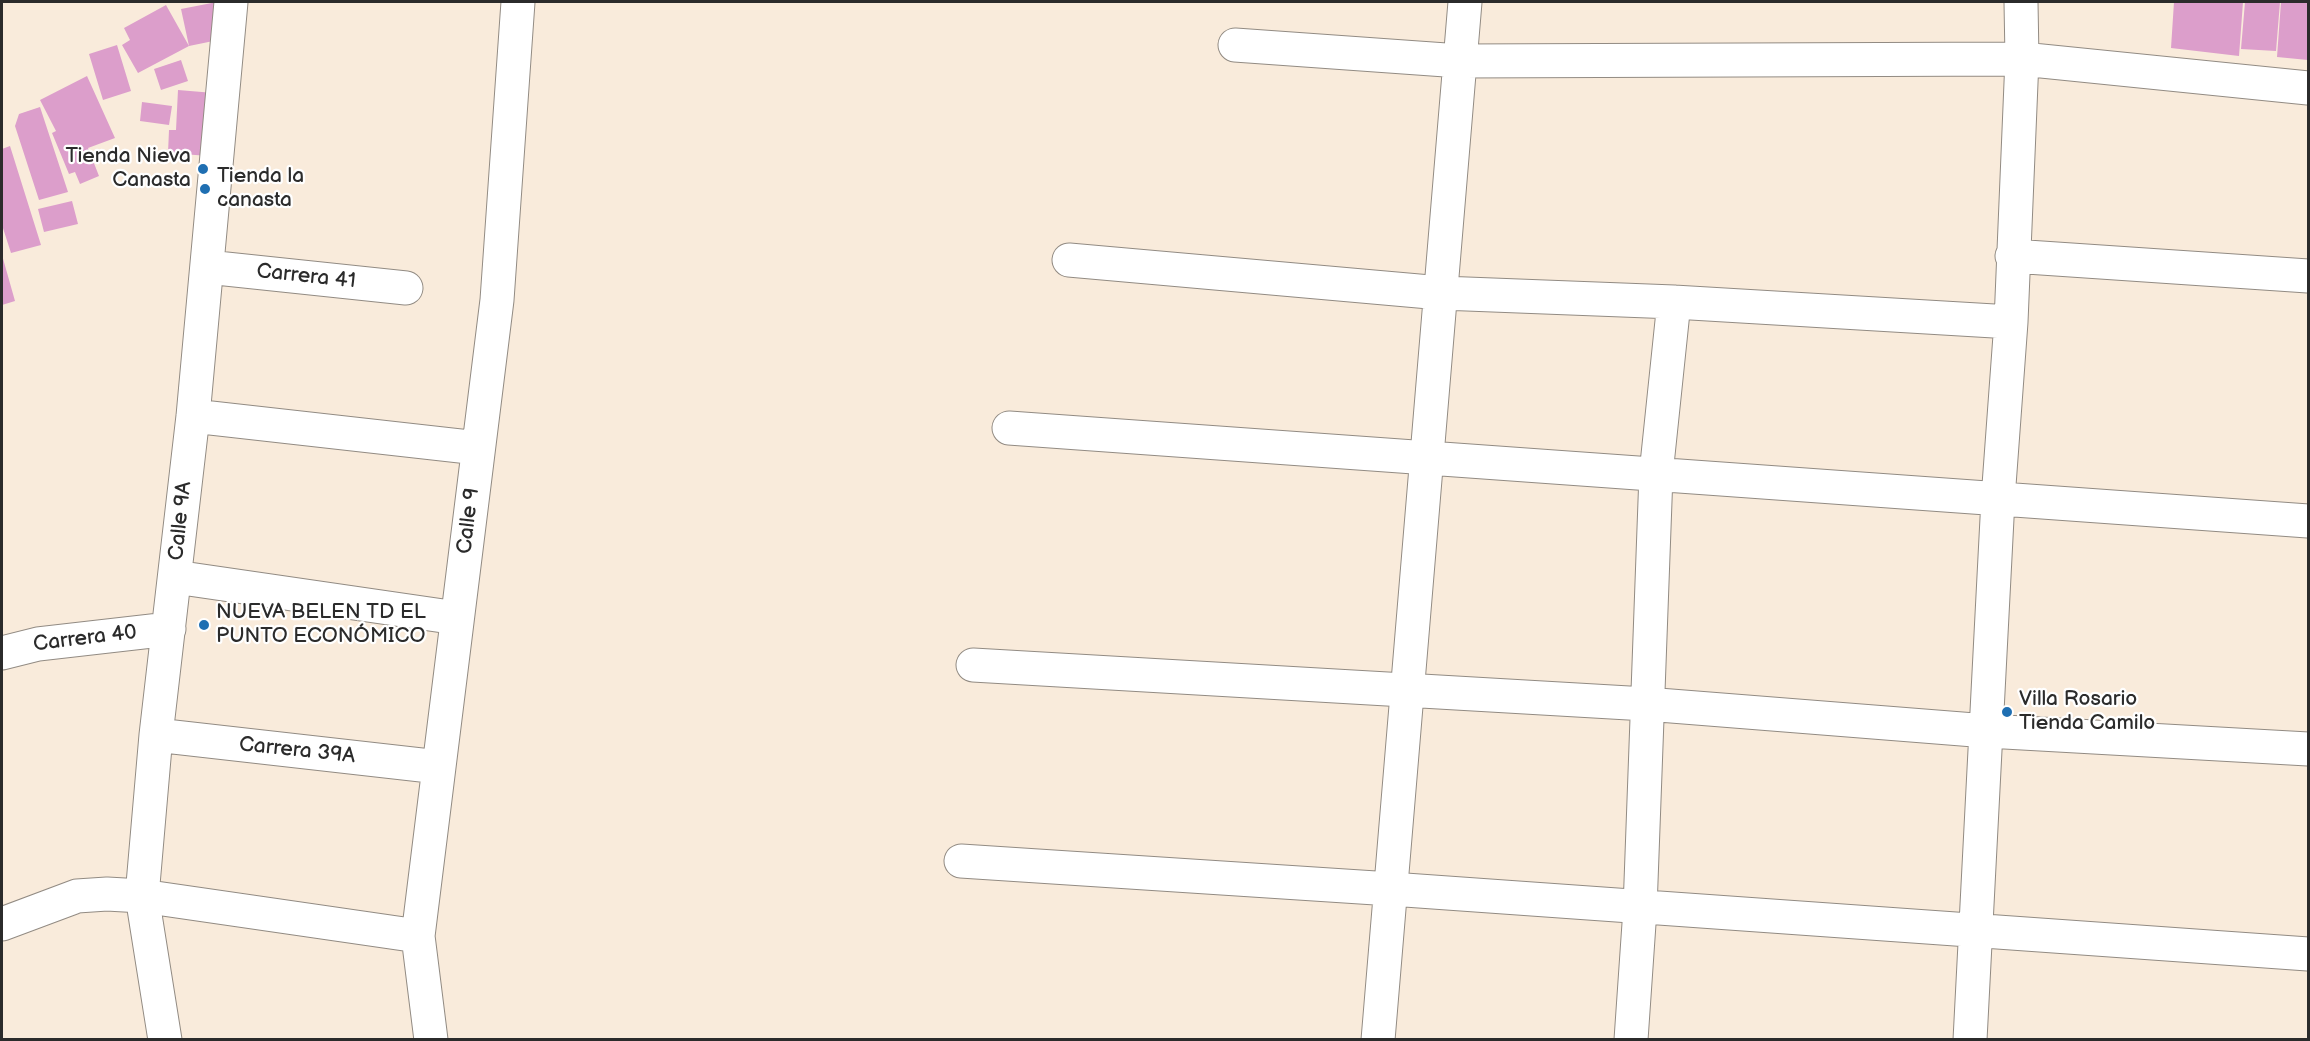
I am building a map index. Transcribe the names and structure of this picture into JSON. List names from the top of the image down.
{
  "streets": {
    "street": [
      "Carrera 41",
      "Calle 9A",
      "Calle 9",
      "Carrera 40",
      "Carrera 39A"
    ]
  },
  "crossings": [
    ["Carrera 41", "Calle 9A"],
    ["Calle 9A", "Carrera 40"],
    ["Calle 9A", "Carrera 39A"],
    ["Calle 9", "Carrera 39A"]
  ],
  "places": [
    "Tienda Nieva Canasta",
    "Tienda la canasta",
    "NUEVA BELEN TD EL PUNTO ECONÓMICO",
    "Villa Rosario Tienda Camilo"
  ]
}
